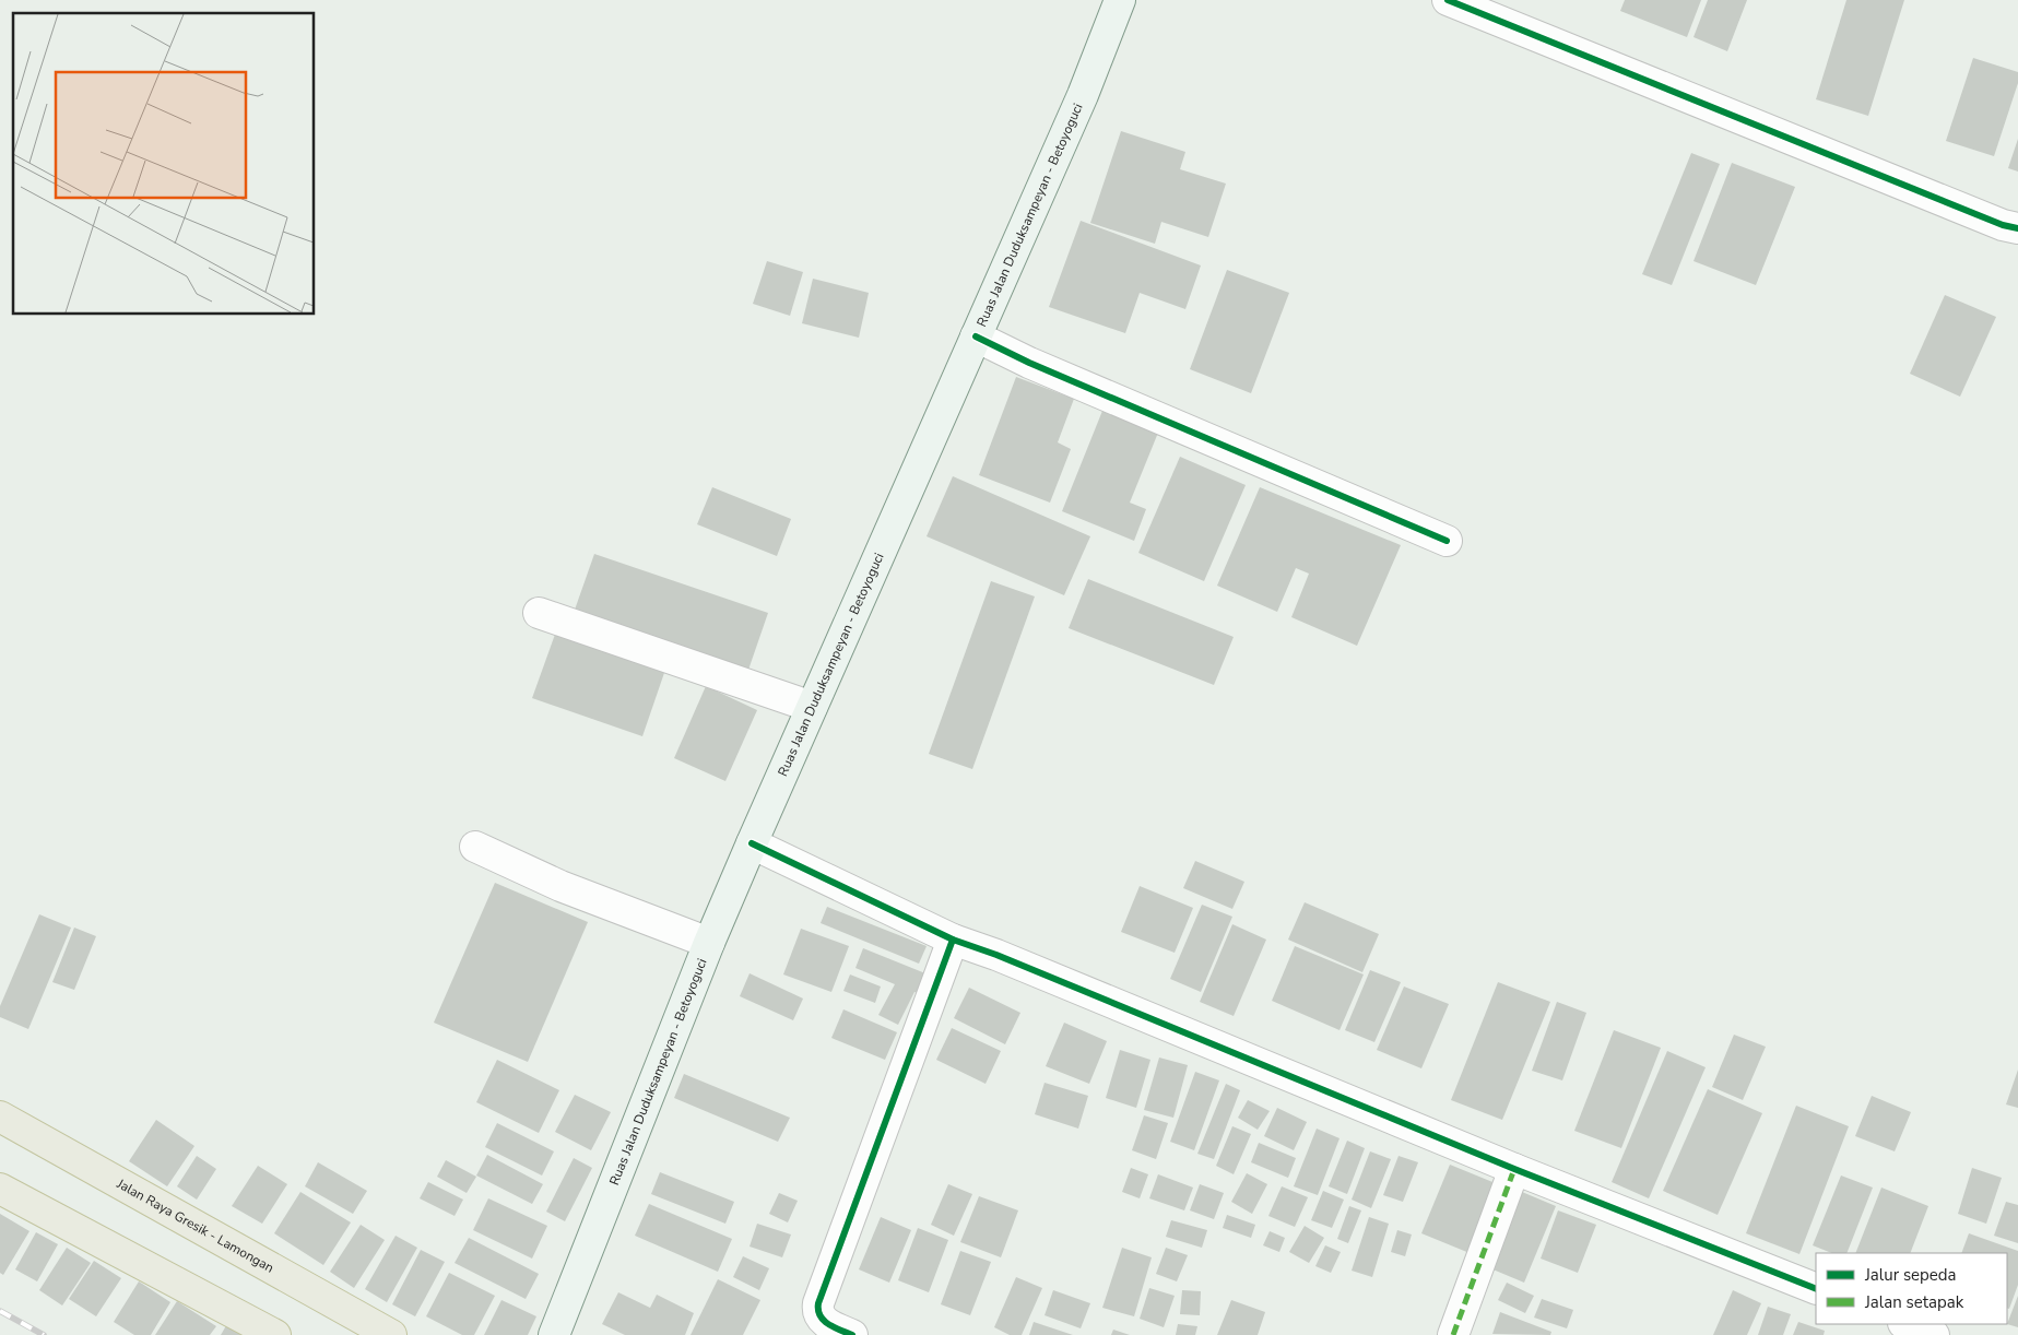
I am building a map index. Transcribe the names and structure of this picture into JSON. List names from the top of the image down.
{
  "streets": {
    "highway": ["Jalan Raya Gresik - Lamongan"],
    "main road": ["Ruas Jalan Duduksampeyan - Betoyoguci"]
  },
  "legend": ["Jalur sepeda", "Jalan setapak"]
}
